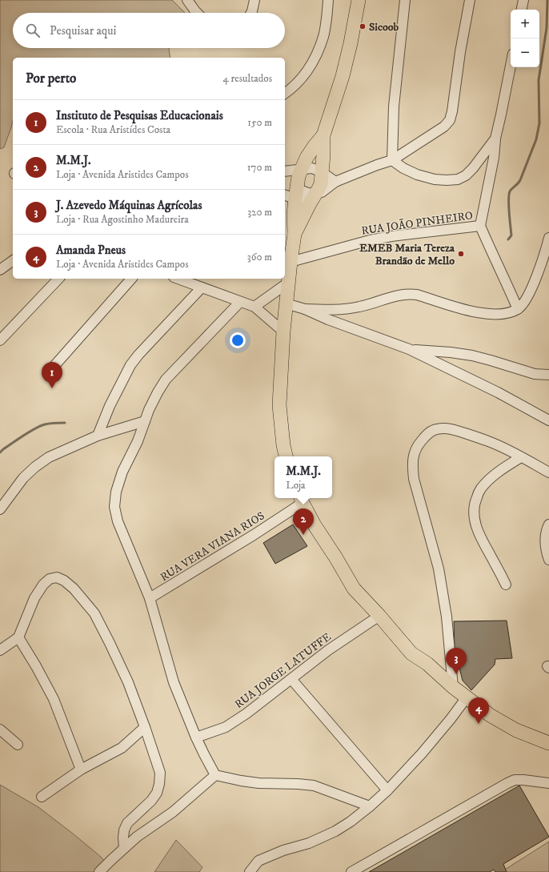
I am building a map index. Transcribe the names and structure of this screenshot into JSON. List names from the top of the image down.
{
  "streets": {
    "street": ["RUA JOÃO PINHEIRO", "RUA VERA VIANA RIOS", "RUA JORGE LATUFFE"]
  },
  "places": ["Sicoob", "EMEB Maria Tereza Brandão de Mello"],
  "page": {
    "map_buttons": ["+", "−"],
    "search": "Pesquisar aqui",
    "heading": ["Por perto", "4 resultados"],
    "list": [
      {
        "mark": "1",
        "name": "Instituto de Pesquisas Educacionais",
        "note": "Escola · Rua Aristídes Costa",
        "value": "150 m"
      },
      {
        "mark": "2",
        "name": "M.M.J.",
        "note": "Loja · Avenida Aristides Campos",
        "value": "170 m"
      },
      {
        "mark": "3",
        "name": "J. Azevedo Máquinas Agrícolas",
        "note": "Loja · Rua Agostinho Madureira",
        "value": "320 m"
      },
      {
        "mark": "4",
        "name": "Amanda Pneus",
        "note": "Loja · Avenida Aristides Campos",
        "value": "360 m"
      }
    ],
    "pins": [
      "1",
      "2",
      "3",
      "4"
    ],
    "popup": ["M.M.J.", "Loja"]
  }
}
